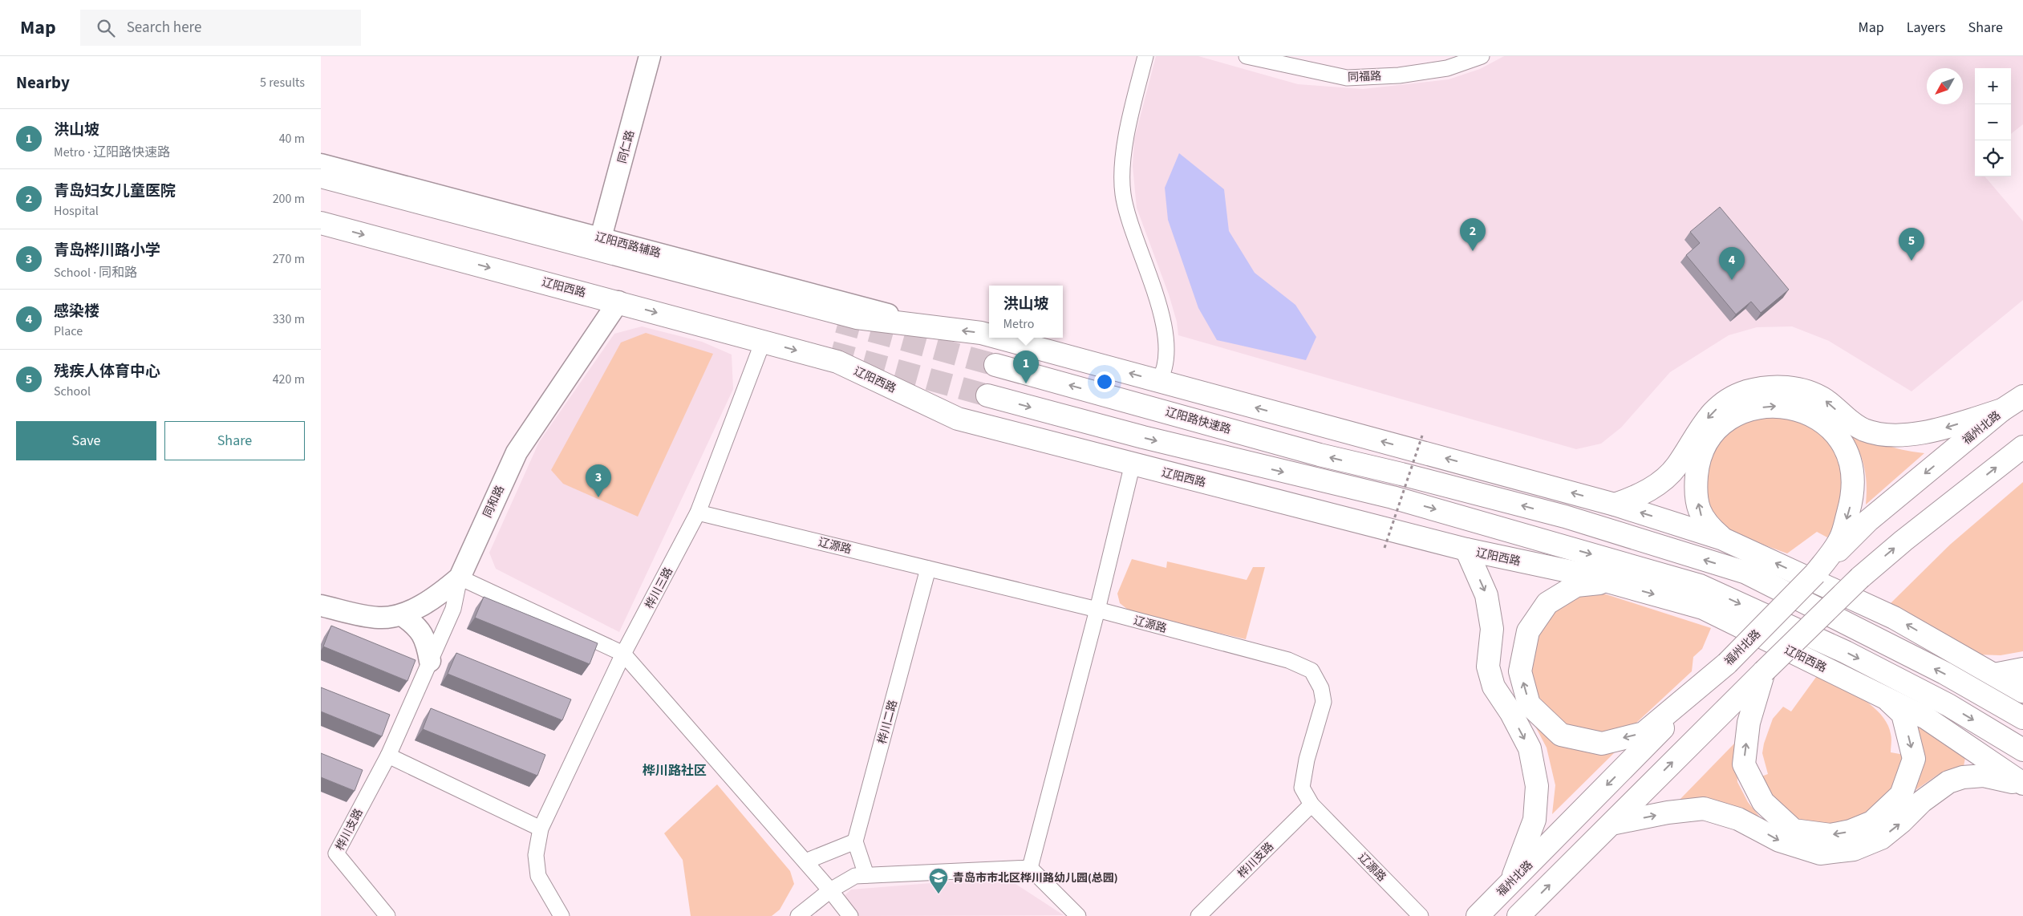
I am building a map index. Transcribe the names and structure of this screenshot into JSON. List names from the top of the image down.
{
  "streets": {
    "main road": ["辽阳西路", "辽阳路快速路", "福州北路"],
    "street": [
      "同福路",
      "同仁路",
      "辽阳西路辅路",
      "同和路",
      "辽源路",
      "桦川三路",
      "桦川二路",
      "桦川支路"
    ]
  },
  "crossings": [
    ["同仁路", "辽阳西路辅路"],
    ["辽阳西路", "同和路"],
    ["辽阳西路", "桦川三路"],
    ["辽源路", "桦川三路"],
    ["辽源路", "桦川二路"],
    ["辽源路", "桦川支路"]
  ],
  "districts": ["桦川路社区"],
  "places": {
    "school or university": ["青岛市市北区桦川路幼儿园(总园)"]
  },
  "north": "bottom left",
  "page": {
    "header": "Map",
    "search": "Search here",
    "nav": ["Map", "Layers", "Share"],
    "heading": ["Nearby", "5 results"],
    "map_buttons": ["+", "−"],
    "list": [
      {
        "mark": "1",
        "name": "洪山坡",
        "note": "Metro · 辽阳路快速路",
        "value": "40 m"
      },
      {
        "mark": "2",
        "name": "青岛妇女儿童医院",
        "note": "Hospital",
        "value": "200 m"
      },
      {
        "mark": "3",
        "name": "青岛桦川路小学",
        "note": "School · 同和路",
        "value": "270 m"
      },
      {
        "mark": "4",
        "name": "感染楼",
        "note": "Place",
        "value": "330 m"
      },
      {
        "mark": "5",
        "name": "残疾人体育中心",
        "note": "School",
        "value": "420 m"
      }
    ],
    "pins": [
      "2",
      "5",
      "4",
      "1",
      "3"
    ],
    "popup": ["洪山坡", "Metro"],
    "buttons": ["Save", "Share"]
  }
}
